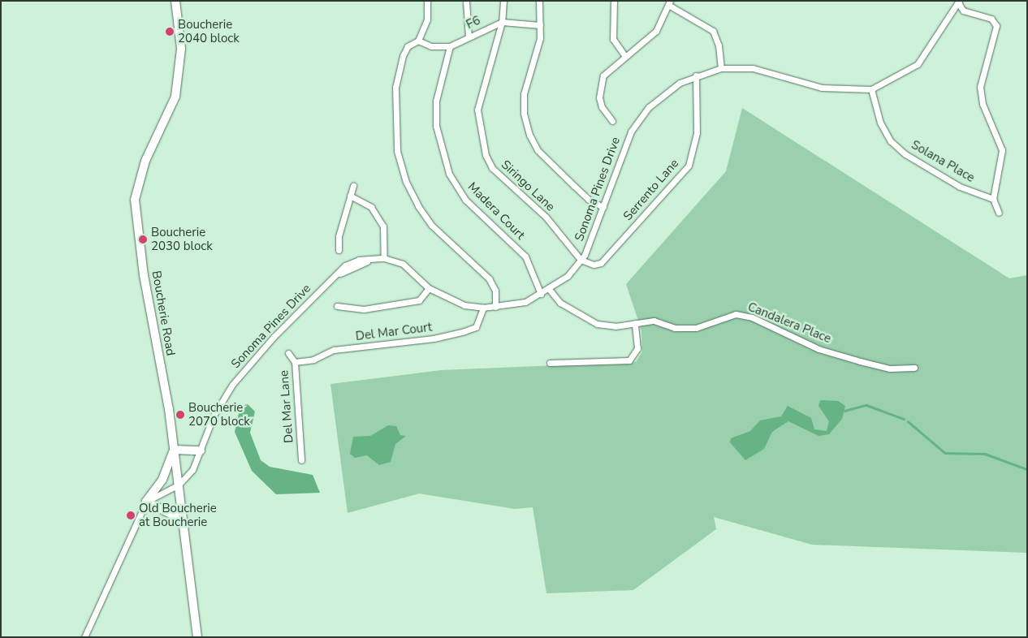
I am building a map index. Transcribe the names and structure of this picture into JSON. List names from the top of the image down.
{
  "streets": {
    "main road": ["Boucherie Road"],
    "street": [
      "F6",
      "Solana Place",
      "Siringo Lane",
      "Sonoma Pines Drive",
      "Serrento Lane",
      "Madera Court",
      "Candalera Place",
      "Del Mar Court",
      "Del Mar Lane"
    ]
  },
  "crossings": [
    ["F6", "Siringo Lane"],
    ["F6", "Madera Court"],
    ["Solana Place", "Sonoma Pines Drive"],
    ["Siringo Lane", "Sonoma Pines Drive"],
    ["Siringo Lane", "Serrento Lane"],
    ["Sonoma Pines Drive", "Serrento Lane"],
    ["Sonoma Pines Drive", "Madera Court"],
    ["Sonoma Pines Drive", "Boucherie Road"],
    ["Sonoma Pines Drive", "Candalera Place"],
    ["Sonoma Pines Drive", "Del Mar Court"],
    ["Del Mar Court", "Del Mar Lane"]
  ],
  "places": [
    "Boucherie 2040 block",
    "Boucherie 2030 block",
    "Boucherie 2070 block",
    "Old Boucherie at Boucherie"
  ]
}
